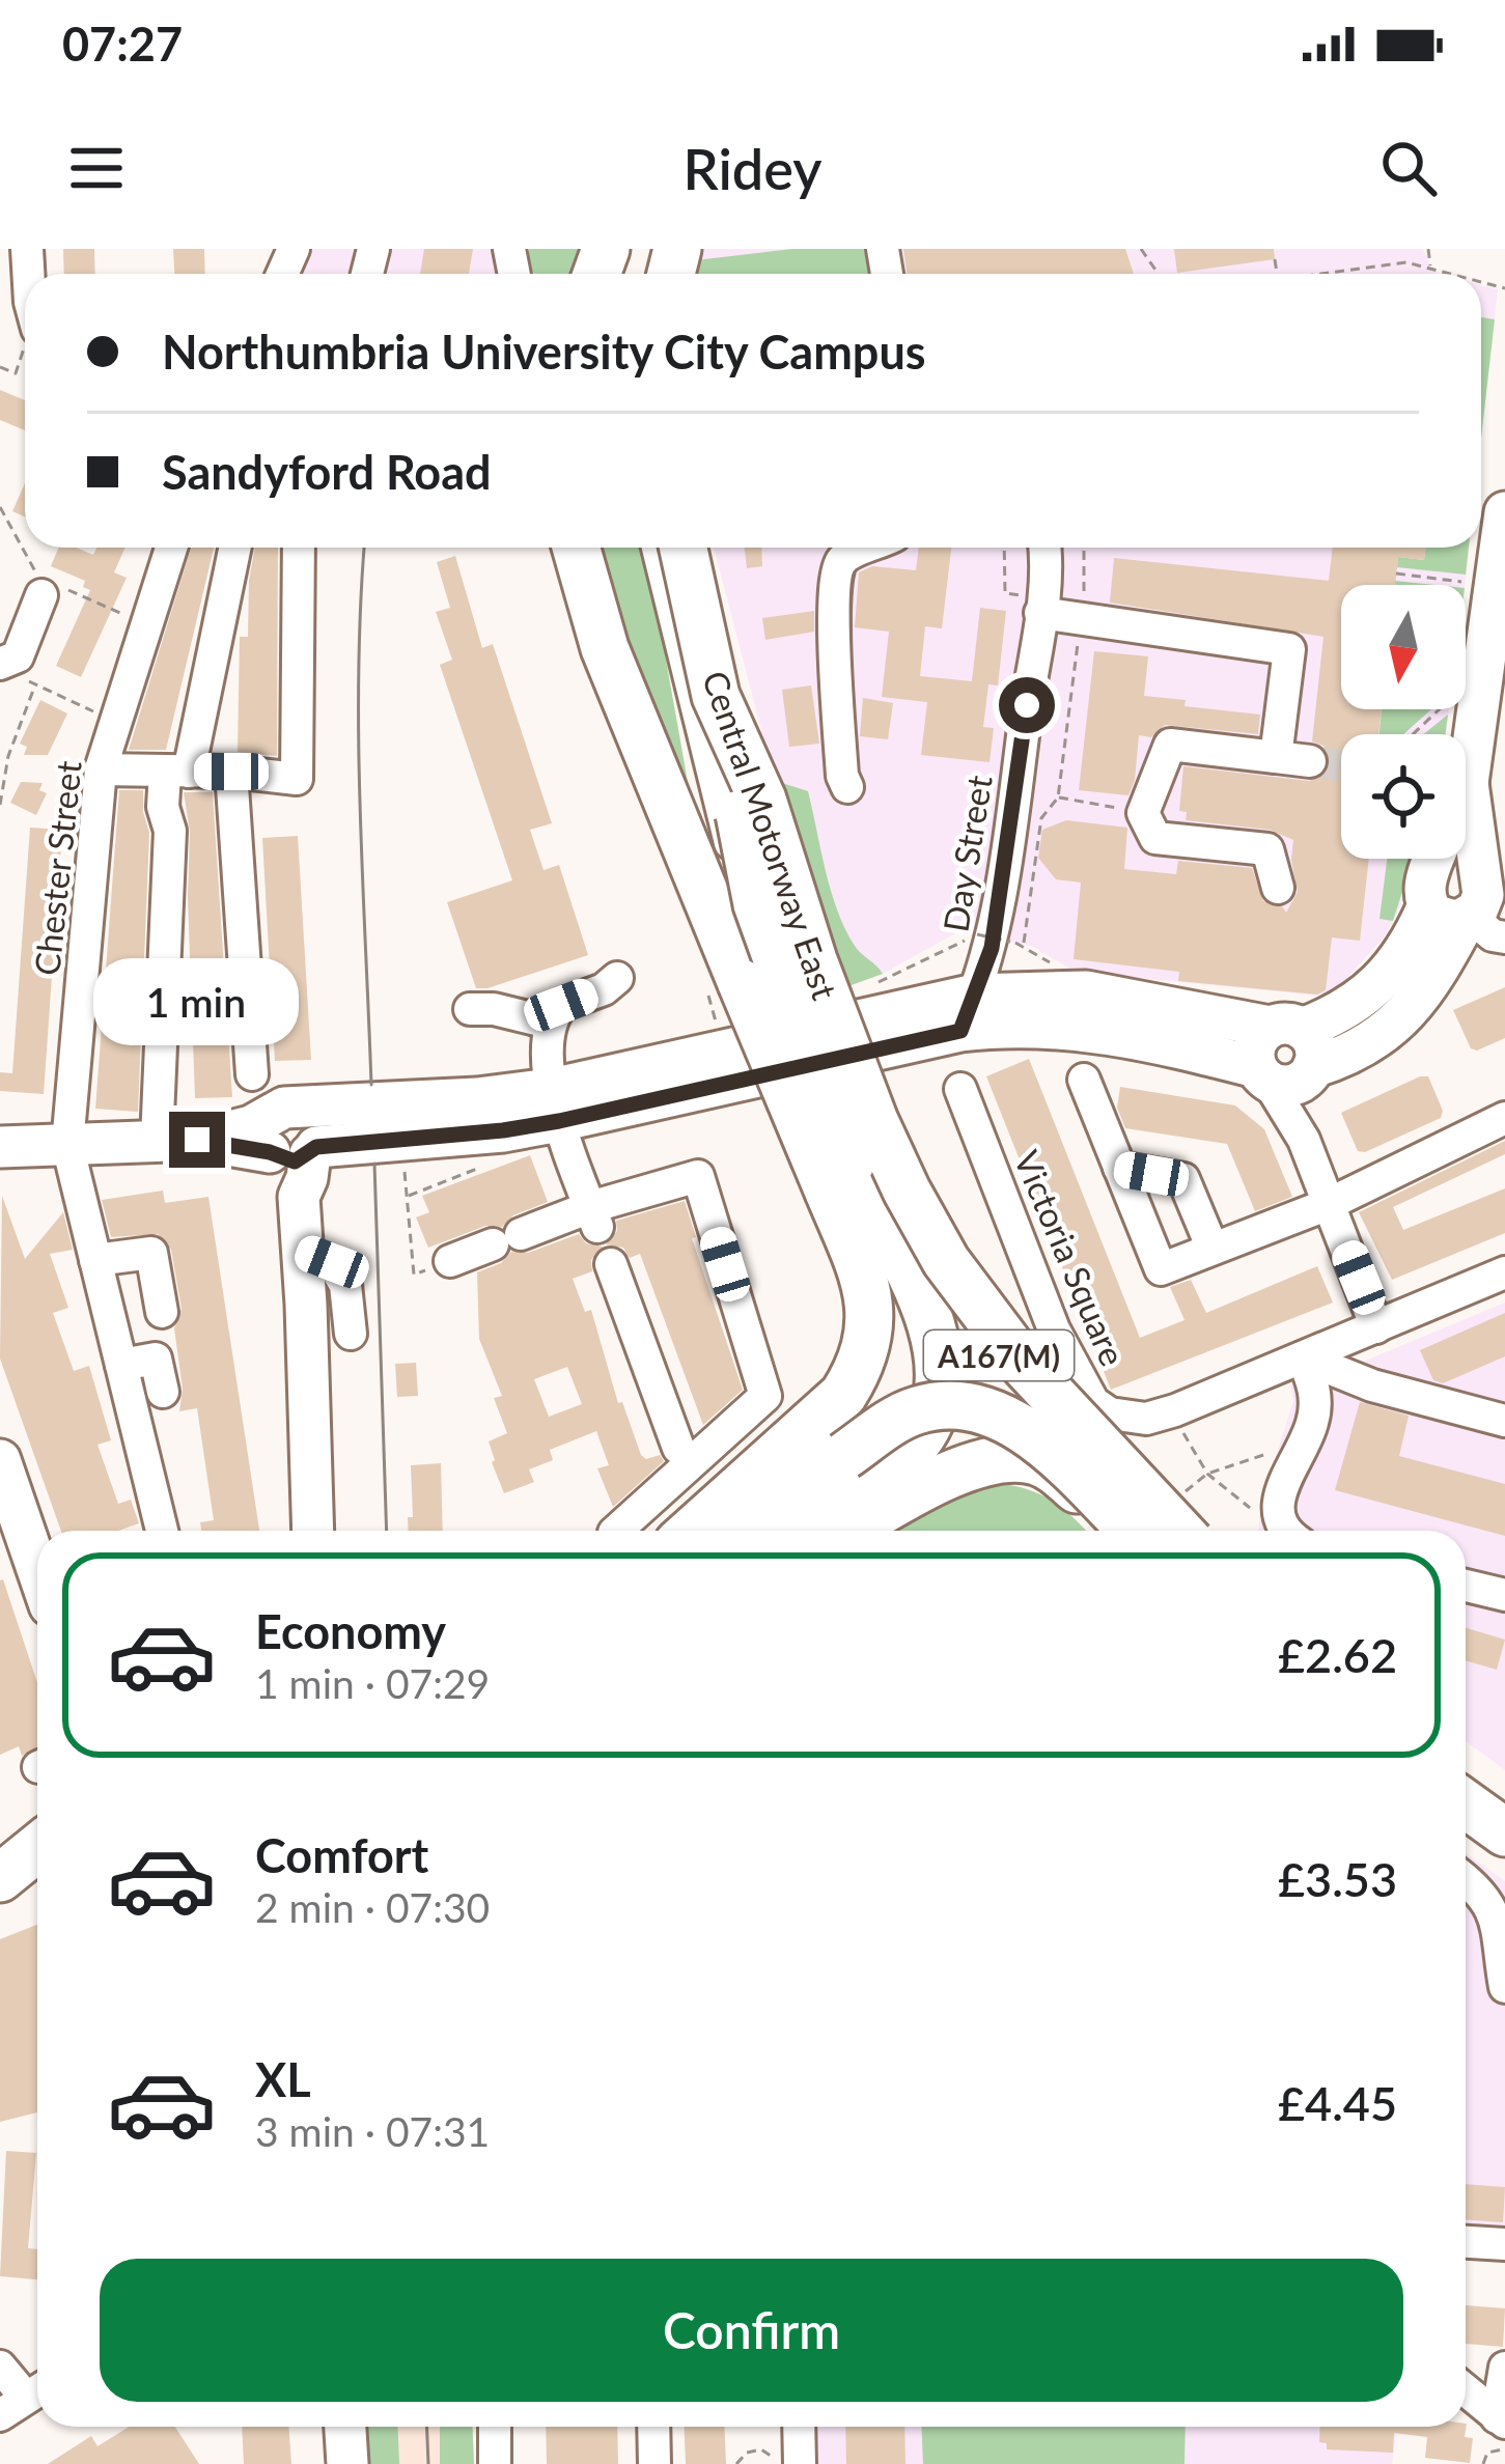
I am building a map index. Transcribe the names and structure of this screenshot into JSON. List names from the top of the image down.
{
  "streets": {
    "highway": ["Central Motorway East", "A167(M)"],
    "street": ["Day Street", "Chester Street", "Victoria Square"]
  },
  "crossings": [
    ["Central Motorway East", "A167(M)"]
  ],
  "north": "bottom",
  "page": {
    "status": "07:27",
    "header": "Ridey",
    "banner": ["Northumbria University City Campus", "Sandyford Road"],
    "bubble": "1 min",
    "list": [
      {
        "name": "Economy",
        "note": "1 min · 07:29",
        "value": "£2.62"
      },
      {
        "name": "Comfort",
        "note": "2 min · 07:30",
        "value": "£3.53"
      },
      {
        "name": "XL",
        "note": "3 min · 07:31",
        "value": "£4.45"
      }
    ],
    "buttons": "Confirm"
  }
}
